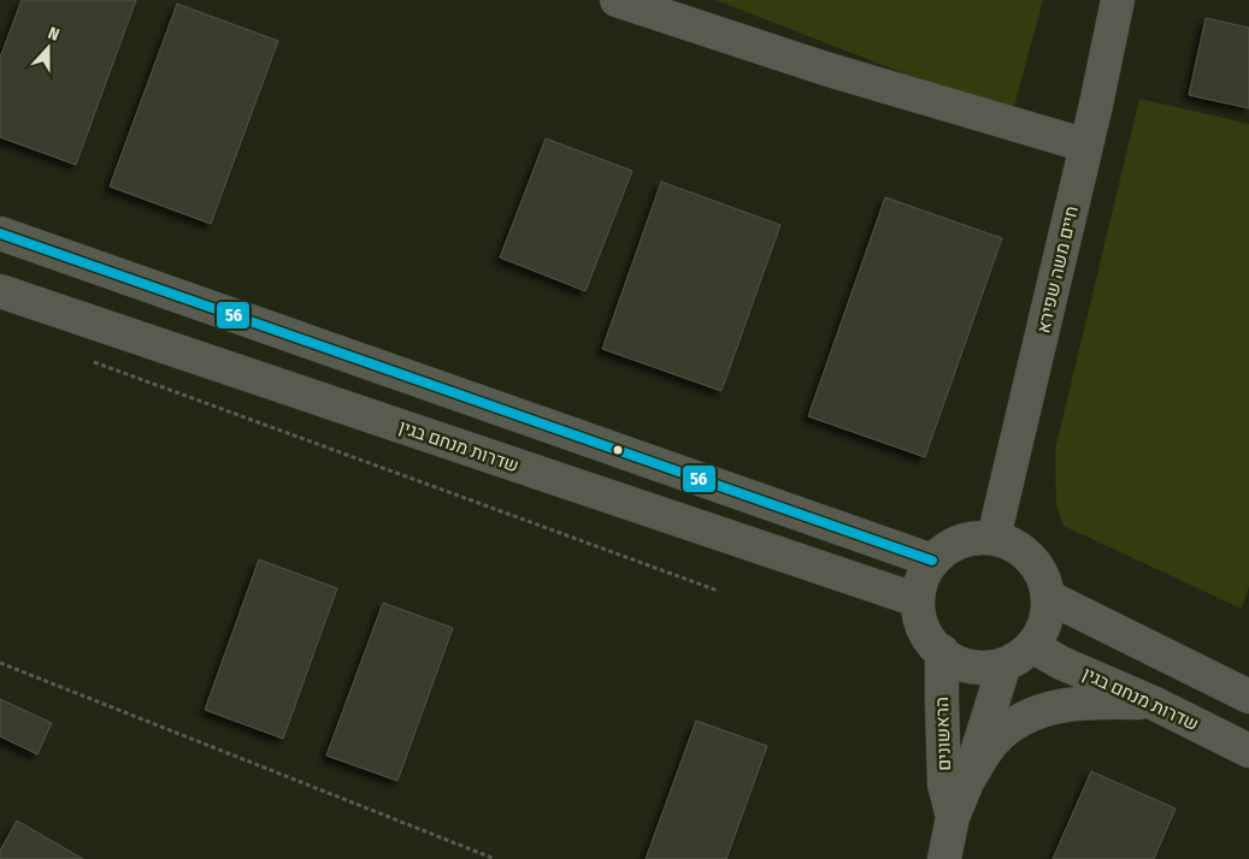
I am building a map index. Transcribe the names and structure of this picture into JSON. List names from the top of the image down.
{
  "streets": {
    "street": ["חיים משה שפירא", "שדרות מנחם בגין", "הראשונים"]
  },
  "crossings": [
    ["חיים משה שפירא", "שדרות מנחם בגין"],
    ["חיים משה שפירא", "הראשונים"],
    ["שדרות מנחם בגין", "הראשונים"]
  ],
  "lines": ["transit line 56"],
  "north": "top"
}
